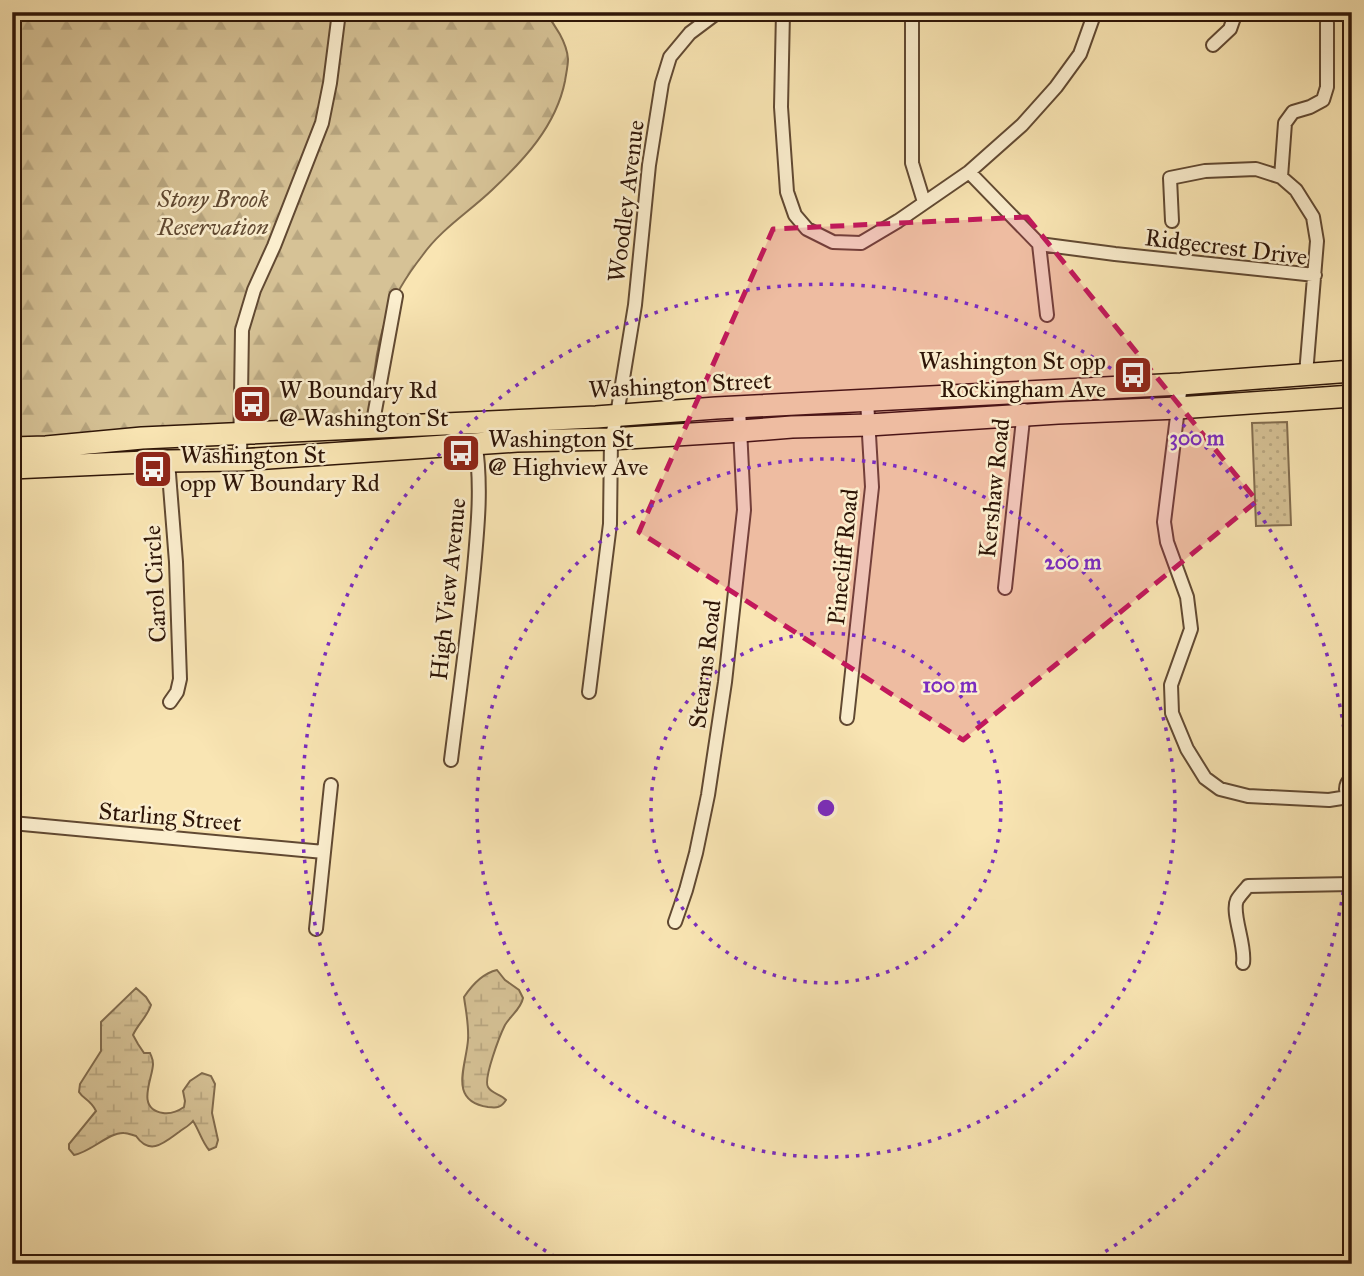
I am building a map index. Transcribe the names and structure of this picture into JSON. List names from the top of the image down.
{
  "streets": {
    "main road": ["Washington Street"],
    "street": [
      "Woodley Avenue",
      "Ridgecrest Drive",
      "Kershaw Road",
      "Pinecliff Road",
      "Carol Circle",
      "High View Avenue",
      "Stearns Road",
      "Starling Street"
    ]
  },
  "crossings": [
    ["Woodley Avenue", "Washington Street"],
    ["Ridgecrest Drive", "Washington Street"],
    ["Washington Street", "Kershaw Road"],
    ["Washington Street", "Pinecliff Road"],
    ["Washington Street", "Carol Circle"],
    ["Washington Street", "High View Avenue"],
    ["Washington Street", "Stearns Road"]
  ],
  "parks": ["Stony Brook Reservation"],
  "places": {
    "bus stop": [
      "Washington St opp Rockingham Ave",
      "W Boundary Rd @ Washington St",
      "Washington St @ Highview Ave",
      "Washington St opp W Boundary Rd"
    ]
  },
  "rings": ["300 m", "200 m", "100 m"]
}
